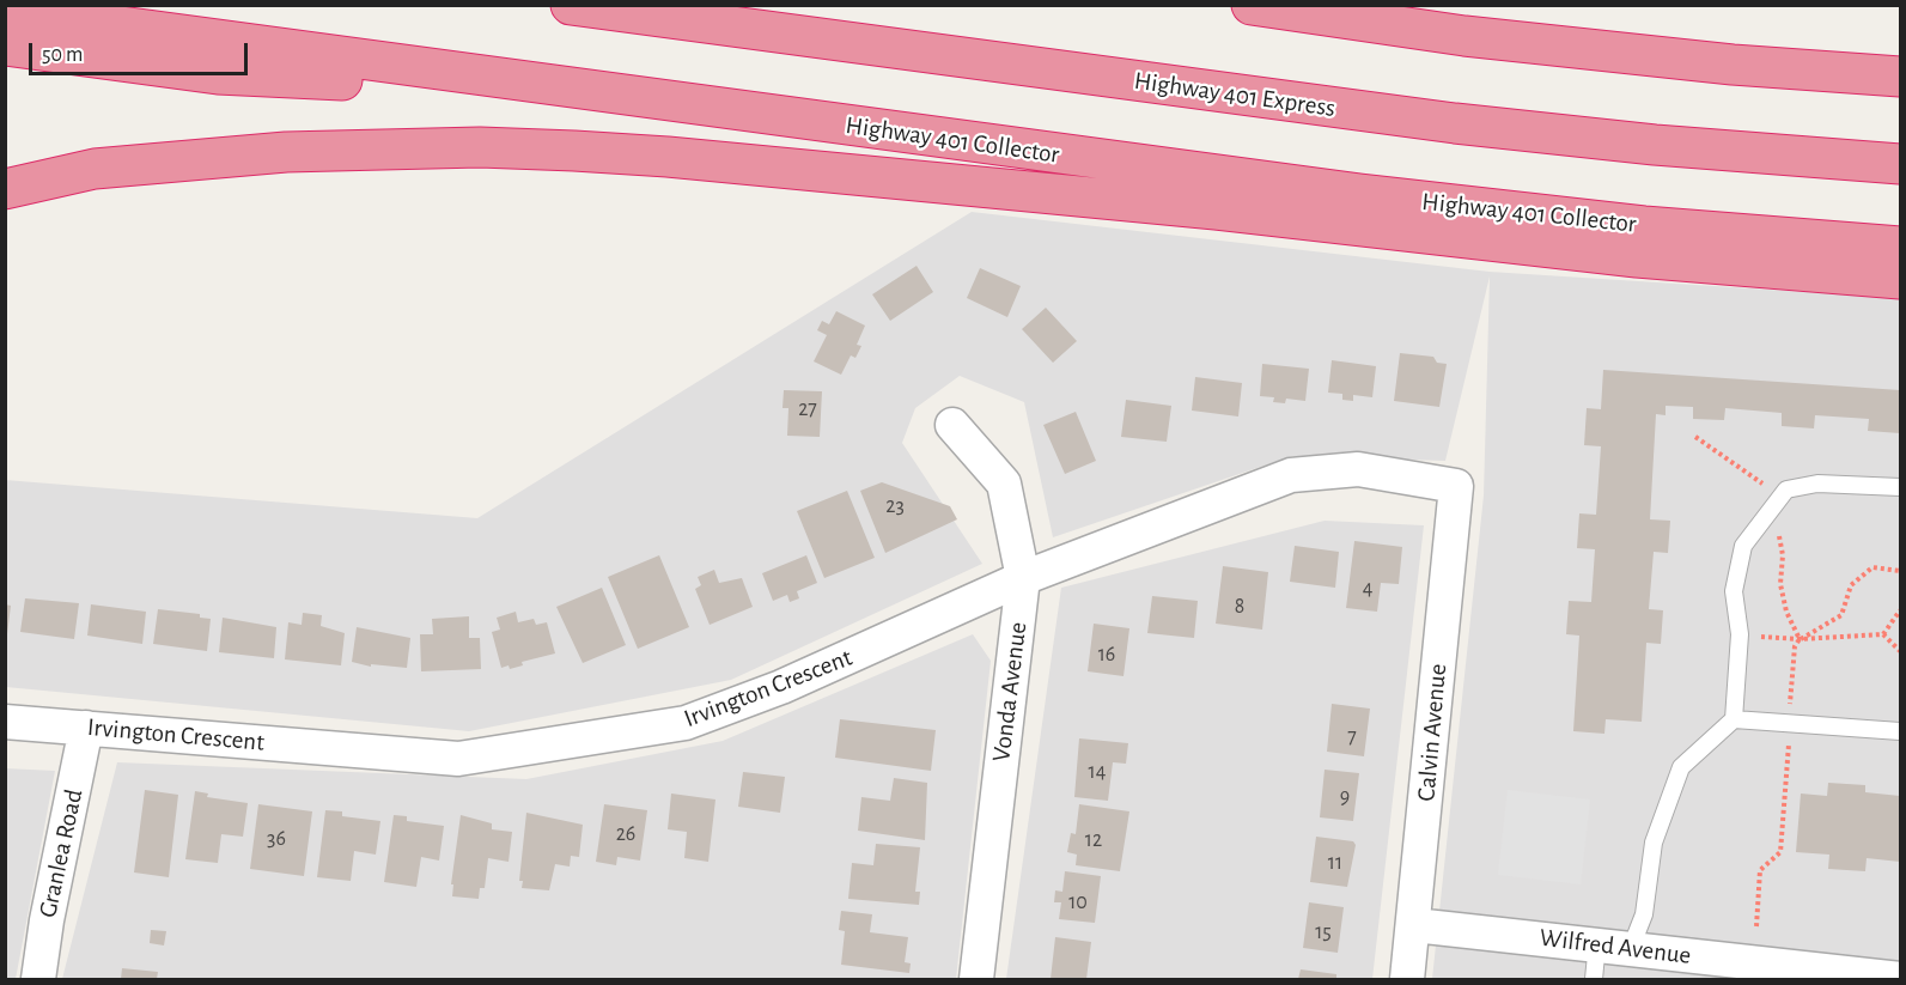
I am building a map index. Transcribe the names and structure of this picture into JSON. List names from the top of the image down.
{
  "streets": {
    "highway": ["Highway 401 Express", "Highway 401 Collector"],
    "street": [
      "Irvington Crescent",
      "Vonda Avenue",
      "Calvin Avenue",
      "Granlea Road",
      "Wilfred Avenue"
    ]
  },
  "crossings": [
    ["Irvington Crescent", "Vonda Avenue"],
    ["Irvington Crescent", "Calvin Avenue"],
    ["Irvington Crescent", "Granlea Road"],
    ["Calvin Avenue", "Wilfred Avenue"]
  ],
  "house_numbers": [
    "27",
    "23",
    "4",
    "8",
    "16",
    "7",
    "14",
    "9",
    "26",
    "36",
    "12",
    "11",
    "10",
    "15"
  ],
  "scale_bar": "50 m"
}
